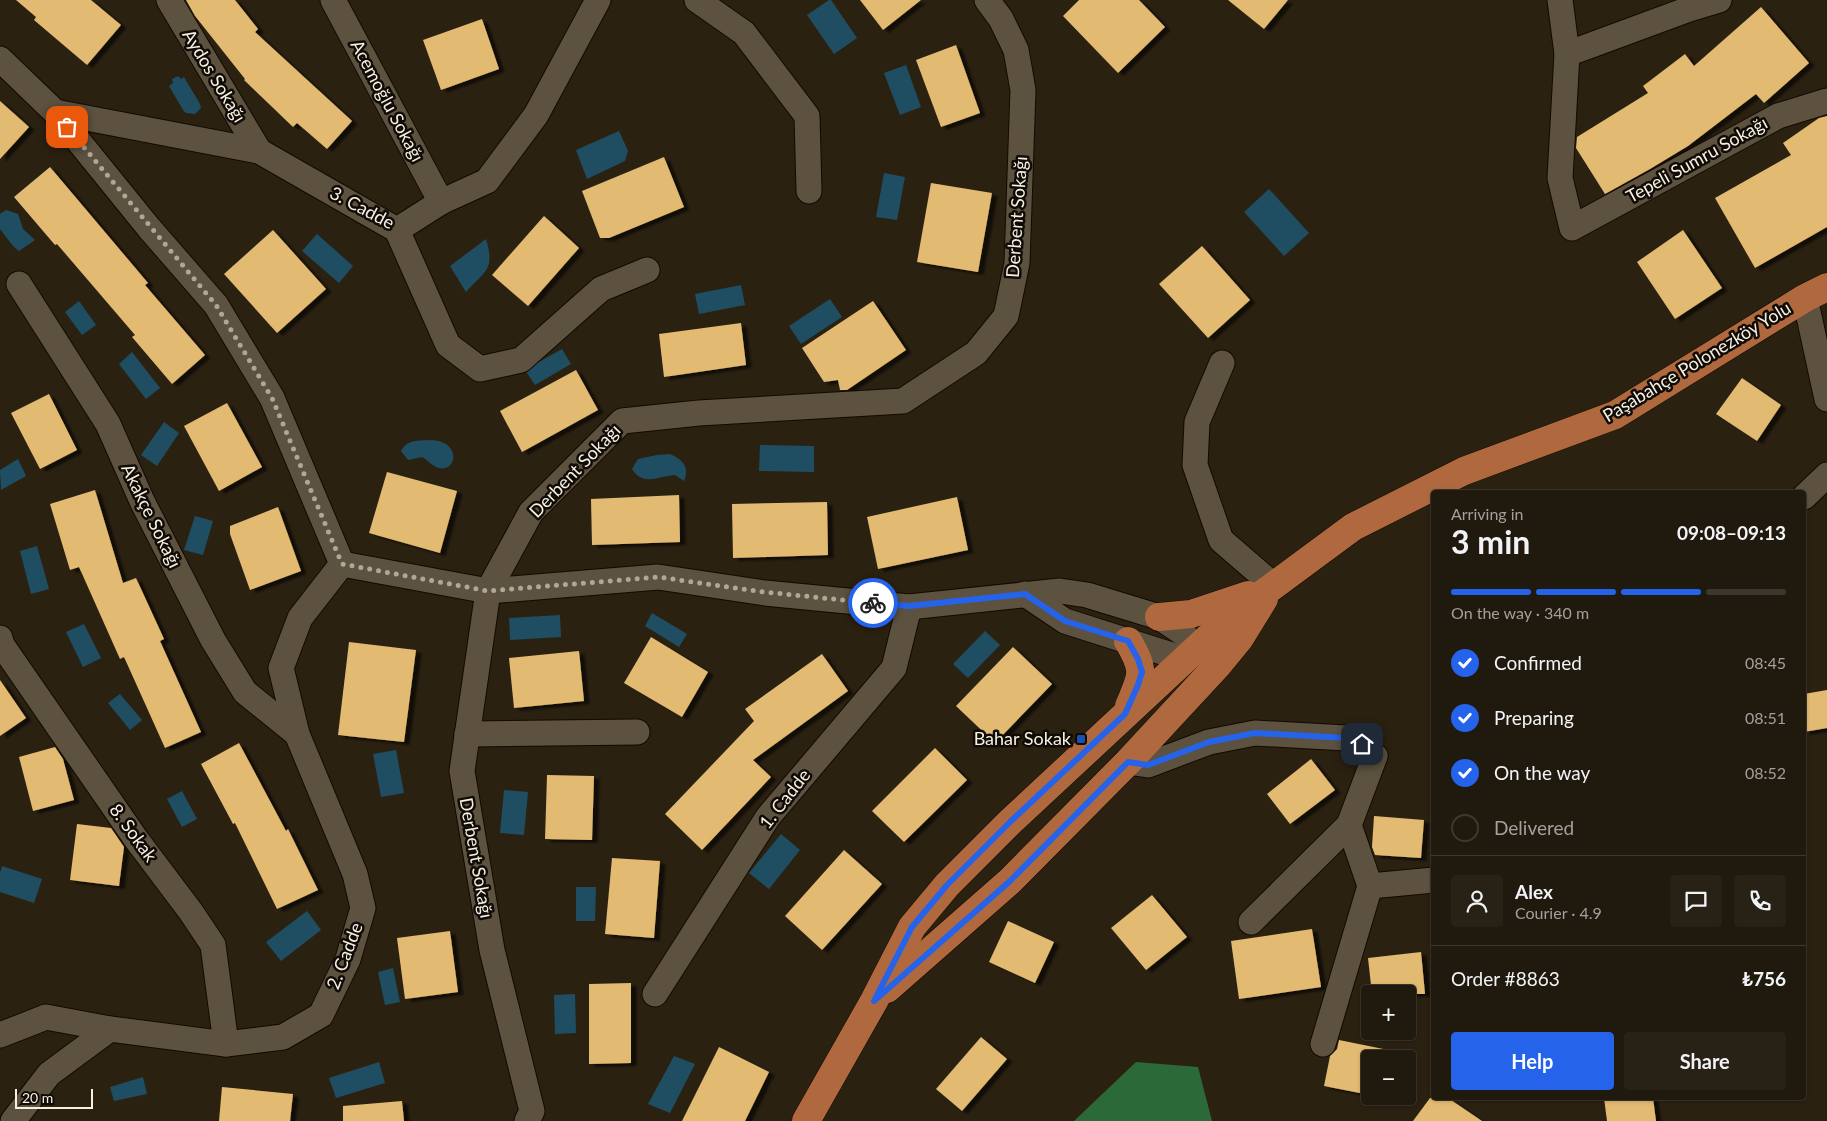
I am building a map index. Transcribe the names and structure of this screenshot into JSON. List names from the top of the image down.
{
  "streets": {
    "main road": ["Paşabahçe Polonezköy Yolu"],
    "street": [
      "Aydos Sokağı",
      "Acemoğlu Sokağı",
      "Tepeli Sumru Sokağı",
      "3. Cadde",
      "Derbent Sokağı",
      "Akakçe Sokağı",
      "1. Cadde",
      "8. Sokak",
      "2. Cadde"
    ]
  },
  "crossings": [
    ["Aydos Sokağı", "3. Cadde"],
    ["Acemoğlu Sokağı", "3. Cadde"],
    ["Akakçe Sokağı", "2. Cadde"],
    ["8. Sokak", "2. Cadde"]
  ],
  "places": {
    "transit": ["Bahar Sokak"]
  },
  "scale_bar": "20 m",
  "page": {
    "heading": ["3 min", "Arriving in", "09:08–09:13"],
    "panel": [
      "Alex",
      "Courier · 4.9",
      "Order #8863",
      "₺756"
    ],
    "bar": "On the way · 340 m",
    "list": [
      ["Confirmed", "08:45"],
      ["Preparing", "08:51"],
      ["On the way", "08:52"],
      "Delivered"
    ],
    "map_buttons": ["+", "−"],
    "buttons": ["Help", "Share"],
    "scale": "20 m"
  }
}
